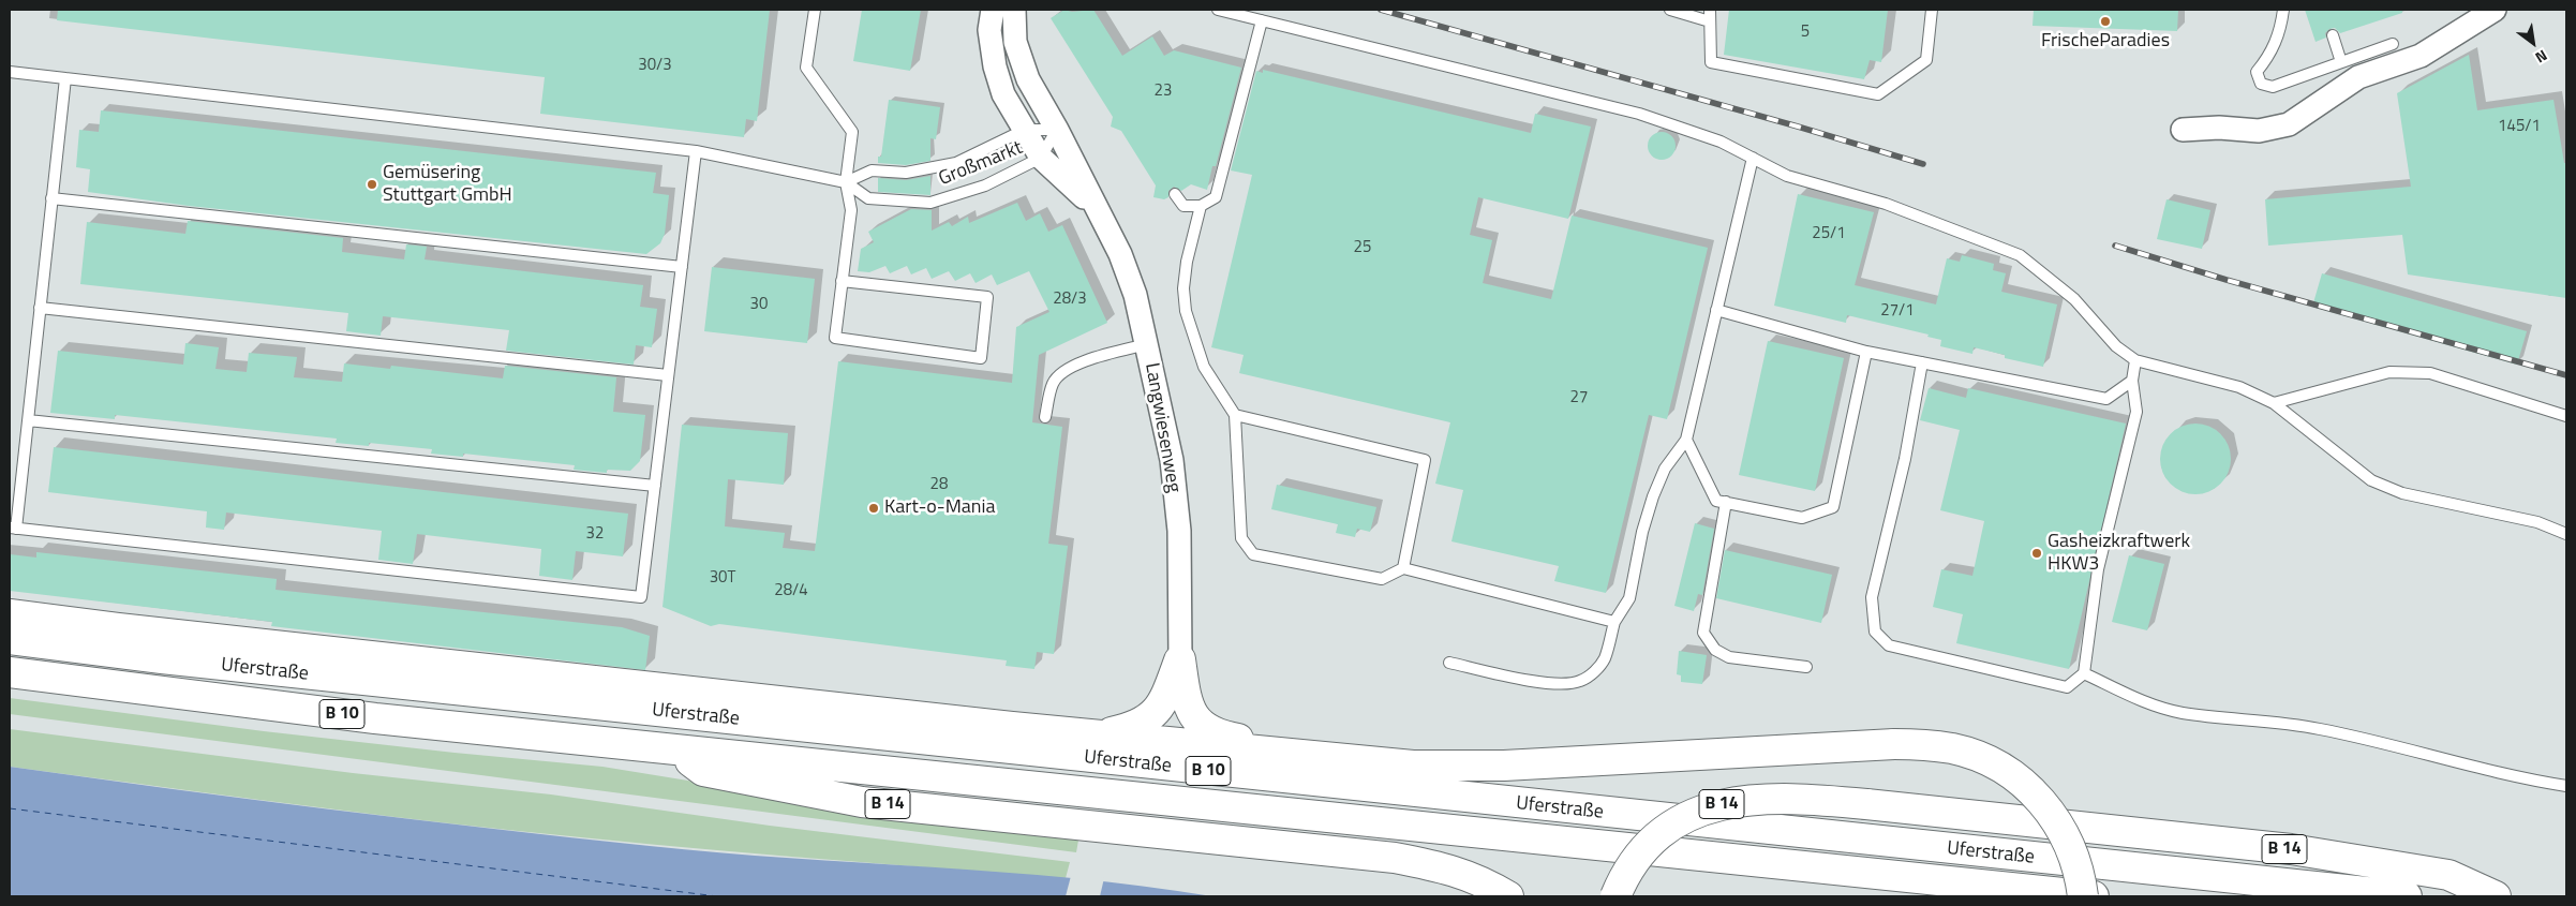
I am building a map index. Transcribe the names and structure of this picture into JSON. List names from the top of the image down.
{
  "streets": {
    "highway": ["Uferstraße", "B 10", "B 14"],
    "street": ["Langwiesenweg"],
    "lane": ["Großmarkt"]
  },
  "crossings": [
    ["Großmarkt", "Langwiesenweg"],
    ["Uferstraße", "B 14"]
  ],
  "places": [
    "FrischeParadies",
    "Gemüsering Stuttgart GmbH",
    "Kart-o-Mania",
    "Gasheizkraftwerk HKW3"
  ],
  "house_numbers": [
    "5",
    "30/3",
    "23",
    "145/1",
    "25/1",
    "25",
    "28/3",
    "30",
    "27/1",
    "27",
    "28",
    "32",
    "30T",
    "28/4"
  ],
  "north": "bottom right"
}
